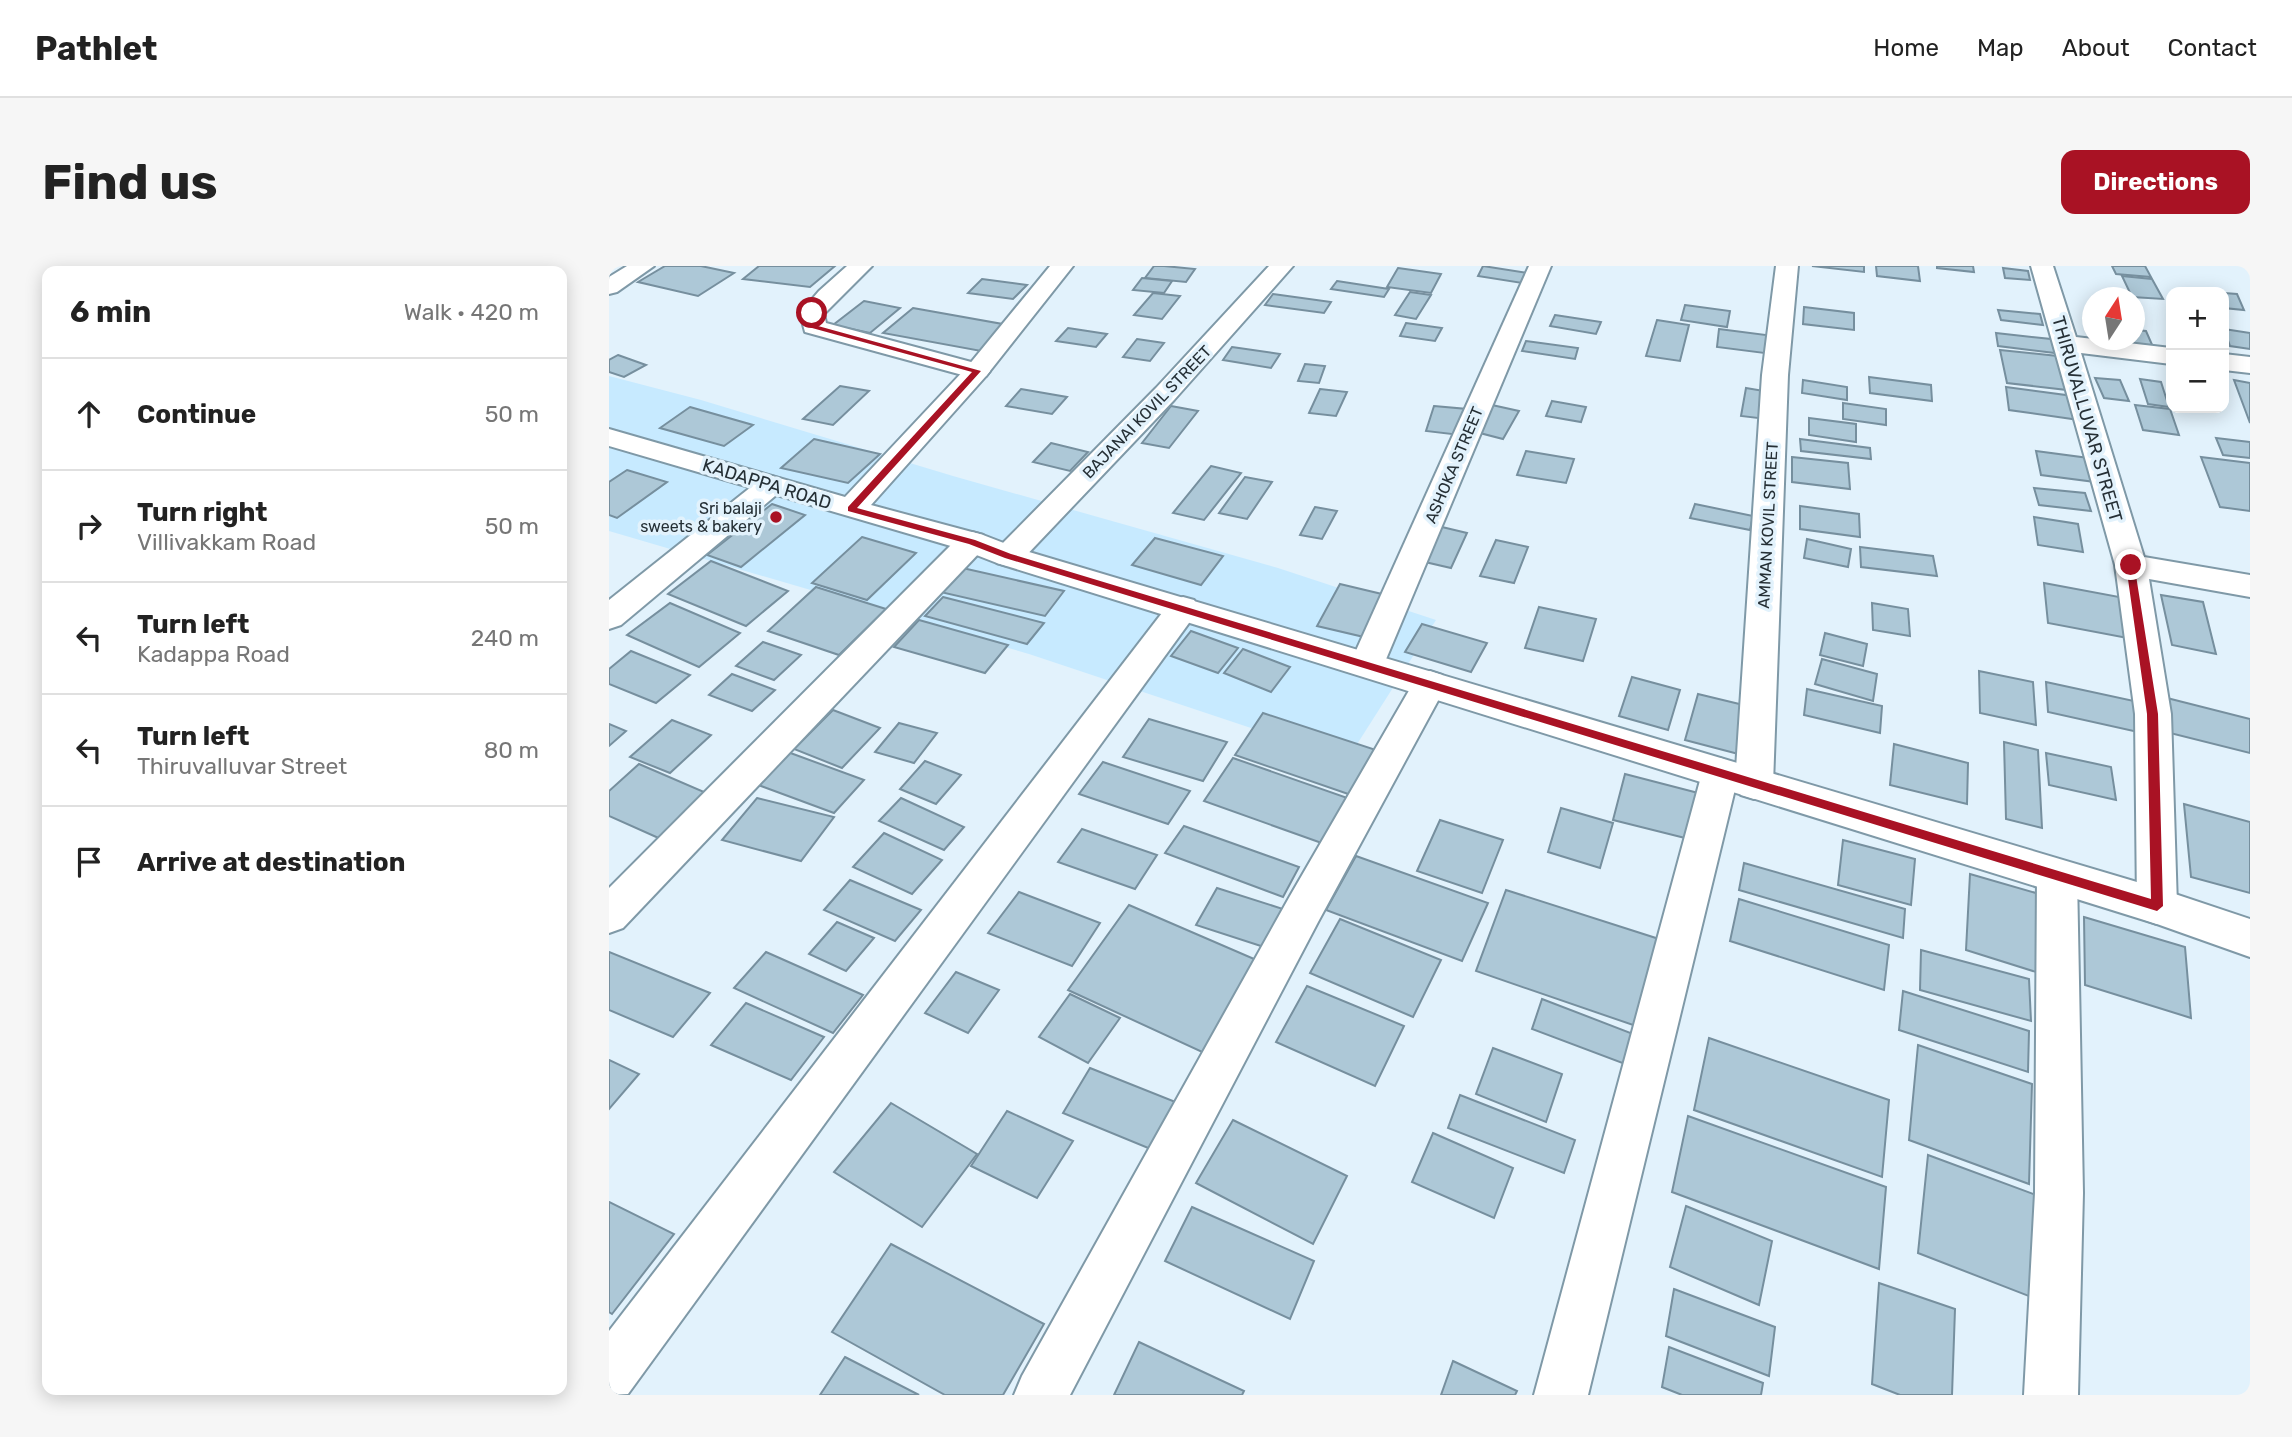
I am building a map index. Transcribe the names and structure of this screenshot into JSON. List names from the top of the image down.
{
  "streets": {
    "street": [
      "BAJANAI KOVIL STREET",
      "THIRUVALLUVAR STREET",
      "ASHOKA STREET",
      "KADAPPA ROAD",
      "AMMAN KOVIL STREET"
    ]
  },
  "crossings": [
    ["BAJANAI KOVIL STREET", "KADAPPA ROAD"],
    ["THIRUVALLUVAR STREET", "KADAPPA ROAD"],
    ["ASHOKA STREET", "KADAPPA ROAD"],
    ["KADAPPA ROAD", "AMMAN KOVIL STREET"]
  ],
  "places": ["Sri balaji sweets & bakery"],
  "north": "top",
  "page": {
    "header": "Pathlet",
    "nav": [
      "Home",
      "Map",
      "About",
      "Contact"
    ],
    "buttons": "Directions",
    "title": "Find us",
    "heading": ["6 min", "Walk · 420 m"],
    "map_buttons": ["+", "−"],
    "list": [
      ["Continue", "50 m"],
      ["Turn right", "Villivakkam Road", "50 m"],
      ["Turn left", "Kadappa Road", "240 m"],
      ["Turn left", "Thiruvalluvar Street", "80 m"],
      "Arrive at destination"
    ]
  }
}
